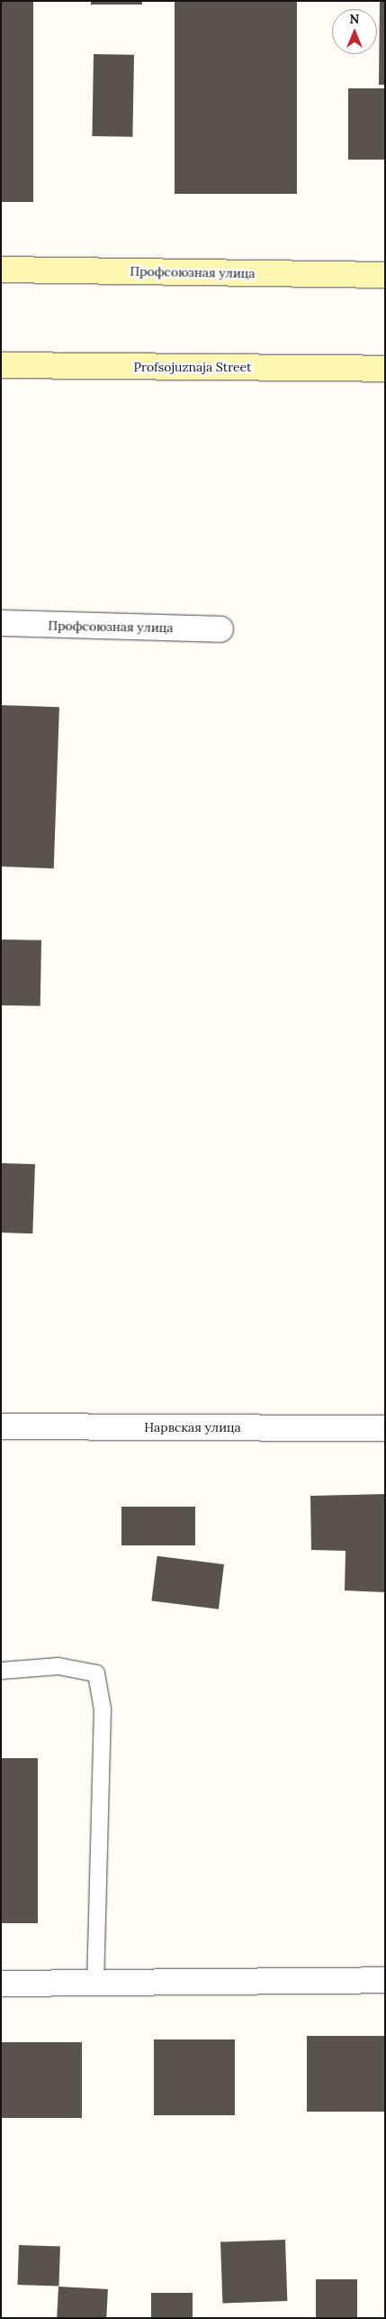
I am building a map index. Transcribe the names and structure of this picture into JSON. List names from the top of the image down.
{
  "streets": {
    "street": ["Профсоюзная улица", "Profsojuznaja Street", "Нарвская улица"]
  },
  "north": "top"
}
